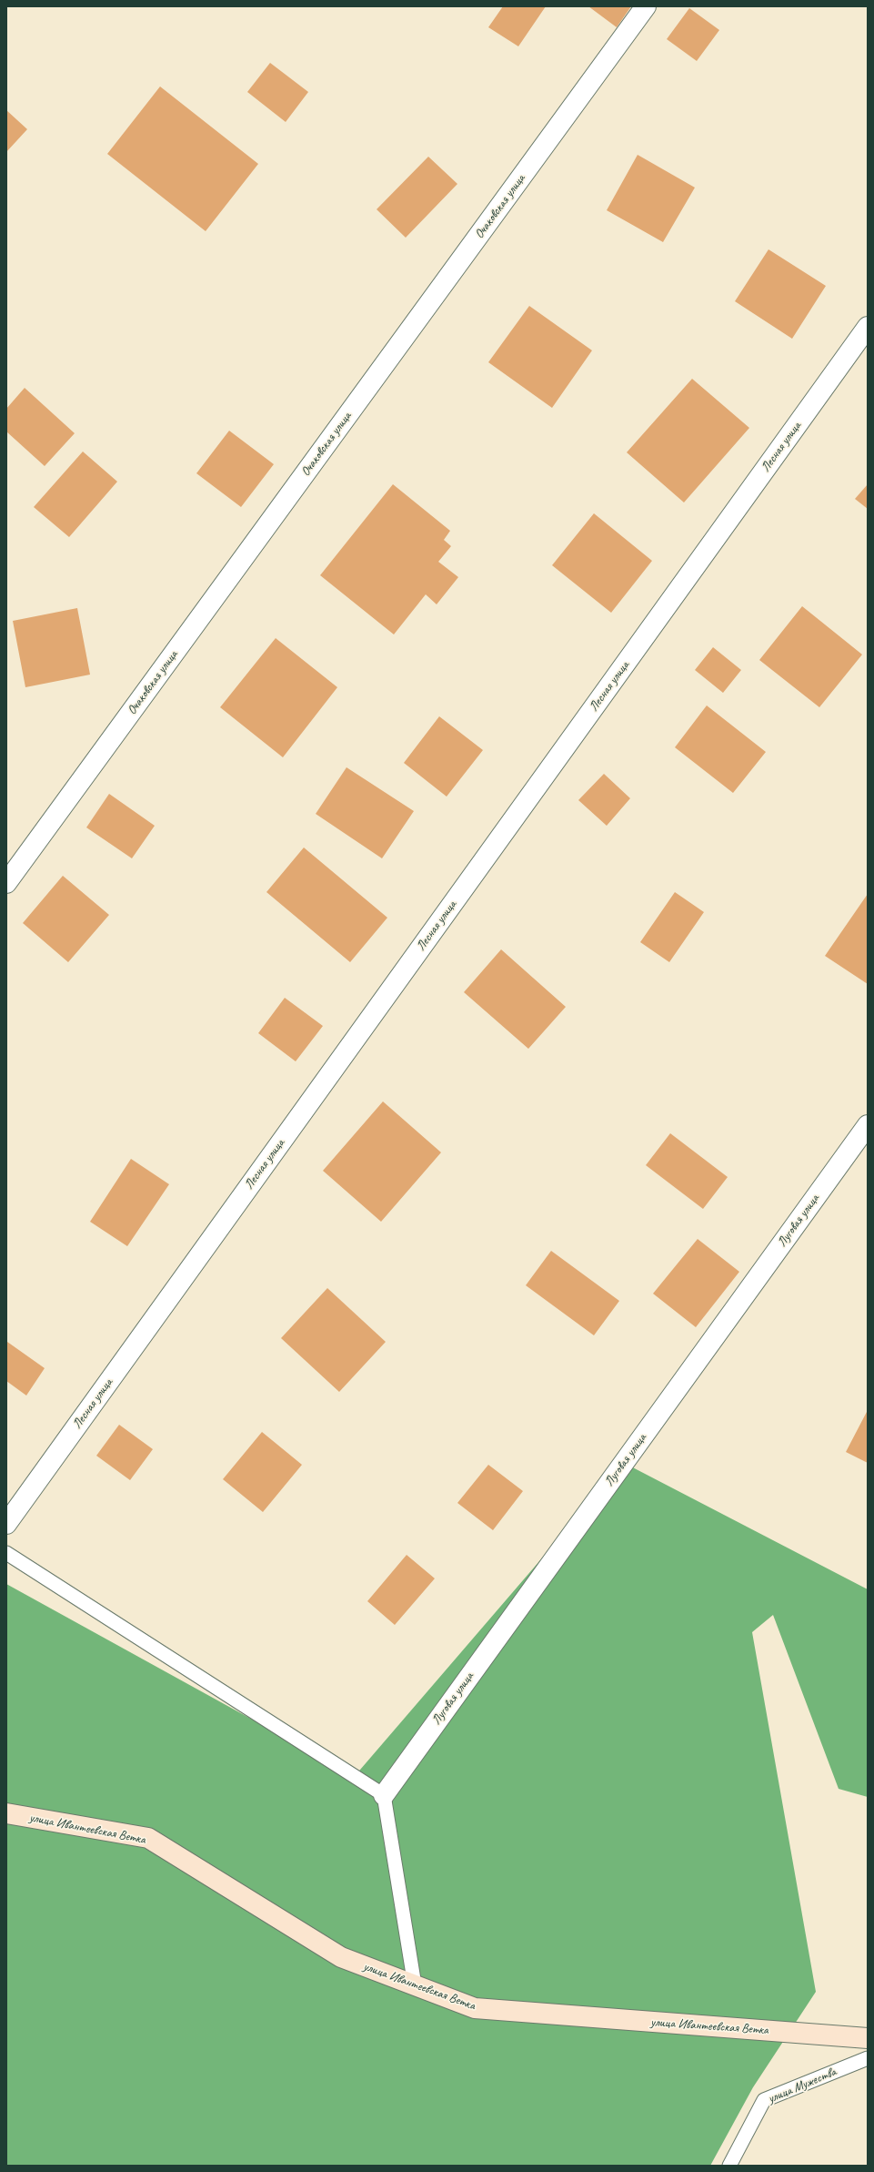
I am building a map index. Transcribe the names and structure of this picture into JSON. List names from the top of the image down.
{
  "streets": {
    "main road": ["улица Ивантеевская Ветка"],
    "street": ["Очаковская улица", "Лесная улица", "Луговая улица"],
    "lane": ["улица Мужества"]
  }
}
